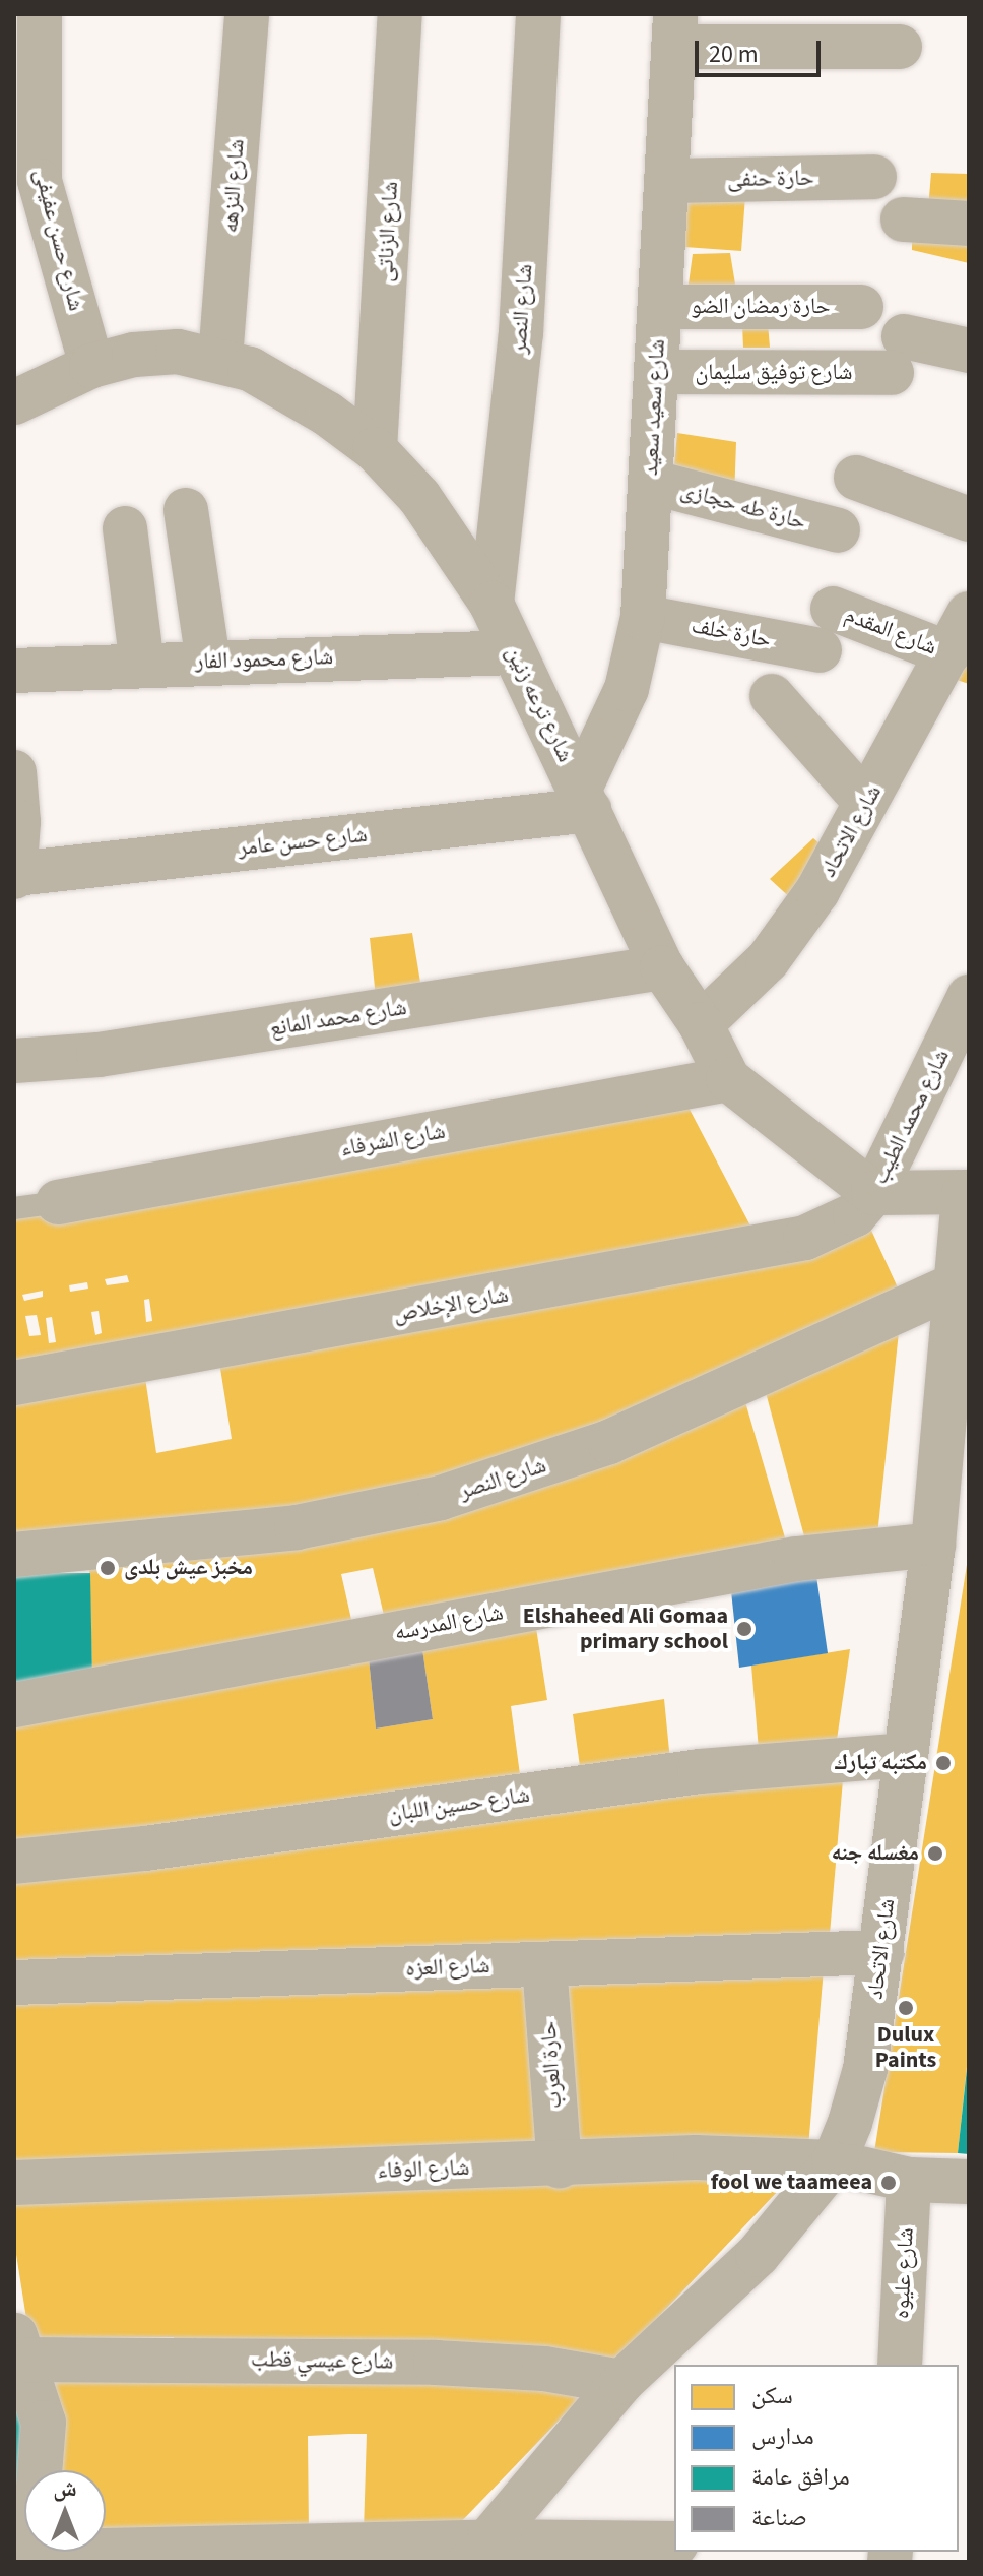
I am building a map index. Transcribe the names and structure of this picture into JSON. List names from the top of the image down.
{
  "streets": {
    "street": [
      "حارة حنفى",
      "شارع النزهه",
      "شارع الزناتى",
      "شارع حسن عفيفى",
      "حارة رمضان الضو",
      "شارع النصر",
      "شارع توفيق سليمان",
      "شارع سعيد سعيد",
      "حارة طه حجازى",
      "شارع المقدم",
      "حارة خلف",
      "شارع محمود الفار",
      "شارع ترعه زنين",
      "شارع الاتحاد",
      "شارع حسن عامر",
      "شارع محمد المانع",
      "شارع محمد الطيب",
      "شارع الشرفاء",
      "شارع الإخلاص",
      "شارع المدرسه",
      "شارع حسين اللبان",
      "شارع العزه",
      "حارة العرب",
      "شارع الوفاء",
      "شارع عليوه",
      "شارع عيسي قطب"
    ]
  },
  "crossings": [
    ["حارة حنفى", "شارع سعيد سعيد"],
    ["شارع النزهه", "شارع ترعه زنين"],
    ["شارع الزناتى", "شارع ترعه زنين"],
    ["شارع حسن عفيفى", "شارع ترعه زنين"],
    ["حارة رمضان الضو", "شارع سعيد سعيد"],
    ["شارع النصر", "شارع ترعه زنين"],
    ["شارع النصر", "شارع الاتحاد"],
    ["شارع توفيق سليمان", "شارع سعيد سعيد"],
    ["شارع سعيد سعيد", "حارة طه حجازى"],
    ["شارع سعيد سعيد", "حارة خلف"],
    ["شارع سعيد سعيد", "شارع ترعه زنين"],
    ["شارع سعيد سعيد", "شارع حسن عامر"],
    ["شارع المقدم", "شارع الاتحاد"],
    ["شارع محمود الفار", "شارع ترعه زنين"],
    ["شارع ترعه زنين", "شارع الاتحاد"],
    ["شارع ترعه زنين", "شارع حسن عامر"],
    ["شارع ترعه زنين", "شارع محمد المانع"],
    ["شارع ترعه زنين", "شارع محمد الطيب"],
    ["شارع ترعه زنين", "شارع الشرفاء"],
    ["شارع ترعه زنين", "شارع الإخلاص"],
    ["شارع الاتحاد", "شارع المدرسه"],
    ["شارع الاتحاد", "شارع حسين اللبان"],
    ["شارع الاتحاد", "شارع العزه"],
    ["شارع الاتحاد", "شارع الوفاء"],
    ["شارع الاتحاد", "شارع عيسي قطب"],
    ["شارع محمد الطيب", "شارع الإخلاص"],
    ["شارع العزه", "حارة العرب"],
    ["حارة العرب", "شارع الوفاء"],
    ["شارع الوفاء", "شارع عليوه"]
  ],
  "places": [
    "مخبز عيش بلدى",
    "Elshaheed Ali Gomaa primary school",
    "مكتبه تبارك",
    "مغسله جنه",
    "Dulux Paints",
    "fool we taameea"
  ],
  "legend": [
    "سكن",
    "مدارس",
    "مرافق عامة",
    "صناعة"
  ],
  "scale_bar": "20 m",
  "north": "top"
}
